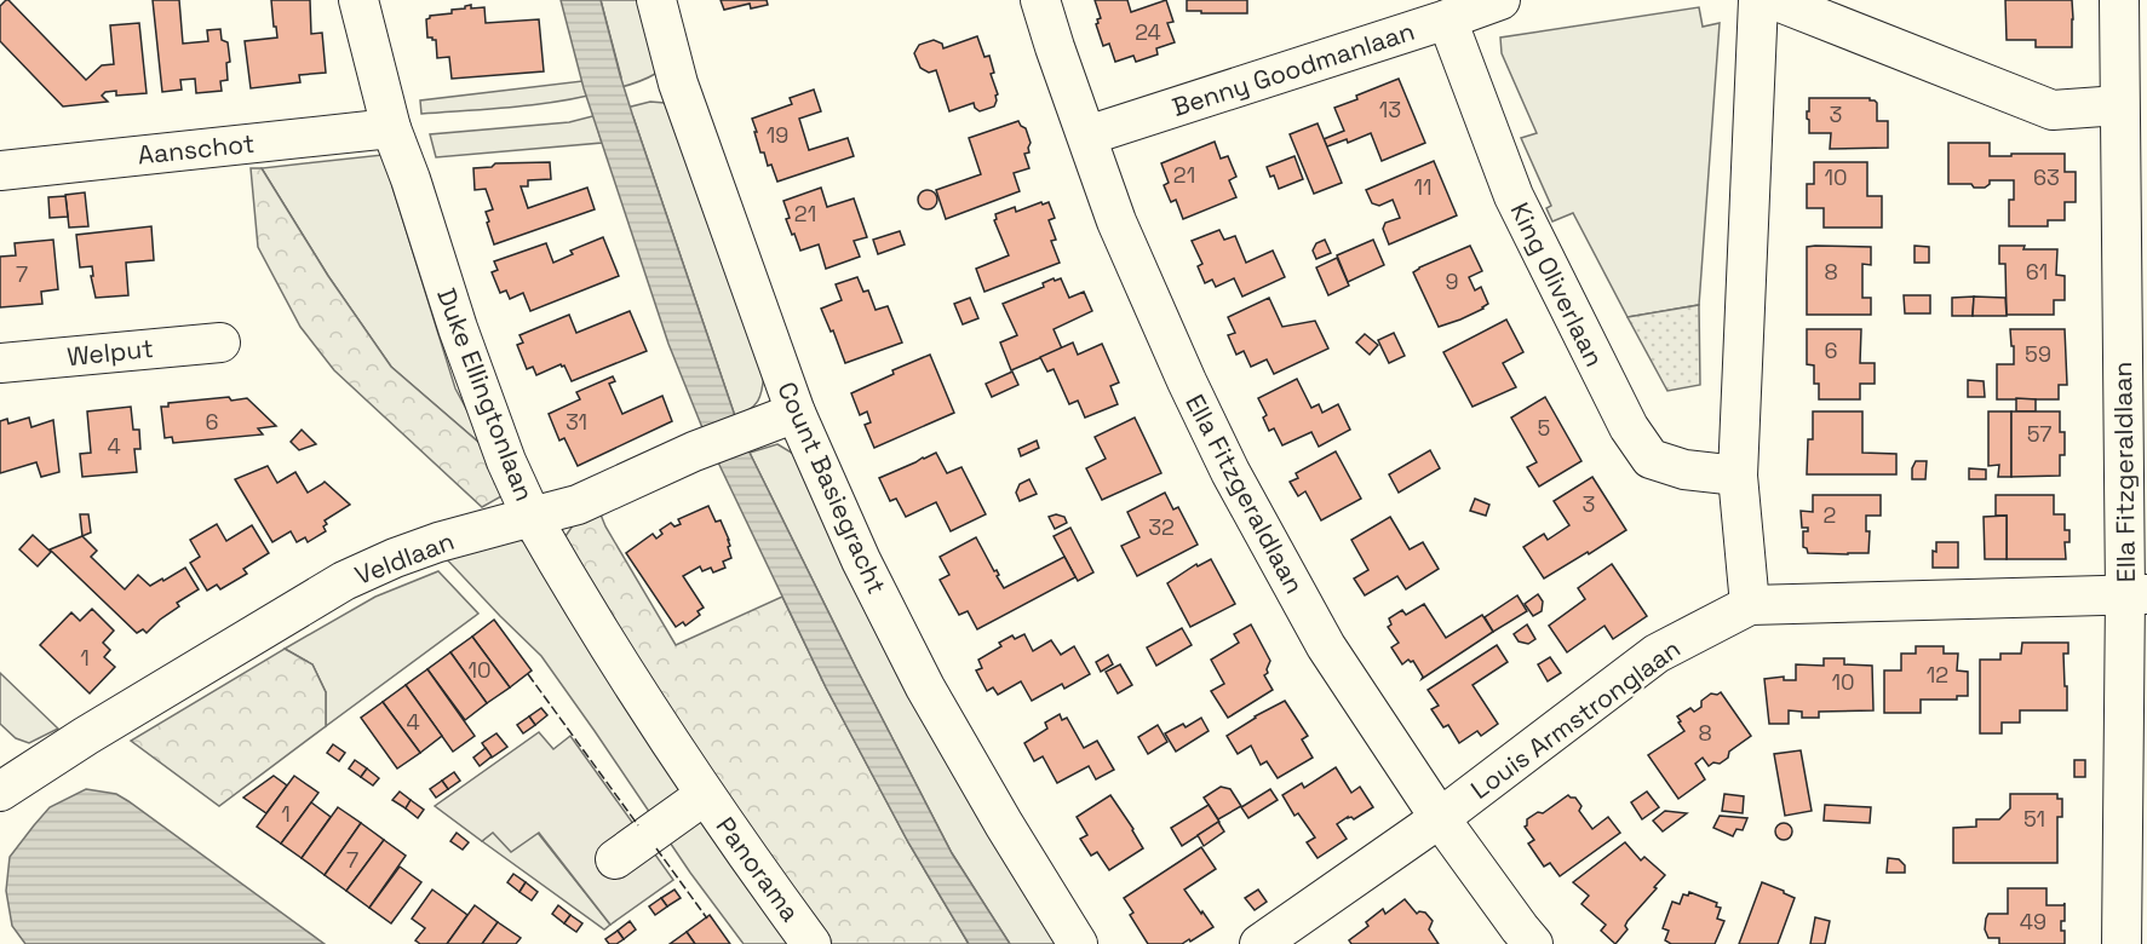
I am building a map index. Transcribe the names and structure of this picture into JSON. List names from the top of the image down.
{
  "streets": {
    "street": [
      "Benny Goodmanlaan",
      "Aanschot",
      "King Oliverlaan",
      "Welput",
      "Duke Ellingtonlaan",
      "Ella Fitzgeraldlaan",
      "Count Basiegracht",
      "Veldlaan",
      "Louis Armstronglaan",
      "Panorama"
    ]
  },
  "crossings": [
    ["Benny Goodmanlaan", "King Oliverlaan"],
    ["Benny Goodmanlaan", "Ella Fitzgeraldlaan"],
    ["Aanschot", "Duke Ellingtonlaan"],
    ["Duke Ellingtonlaan", "Count Basiegracht"],
    ["Duke Ellingtonlaan", "Veldlaan"],
    ["Ella Fitzgeraldlaan", "Louis Armstronglaan"]
  ],
  "house_numbers": [
    "24",
    "13",
    "3",
    "19",
    "21",
    "10",
    "63",
    "11",
    "21",
    "8",
    "61",
    "7",
    "9",
    "6",
    "59",
    "6",
    "31",
    "5",
    "57",
    "4",
    "3",
    "2",
    "32",
    "1",
    "10",
    "12",
    "10",
    "4",
    "8",
    "1",
    "51",
    "7",
    "49"
  ]
}
